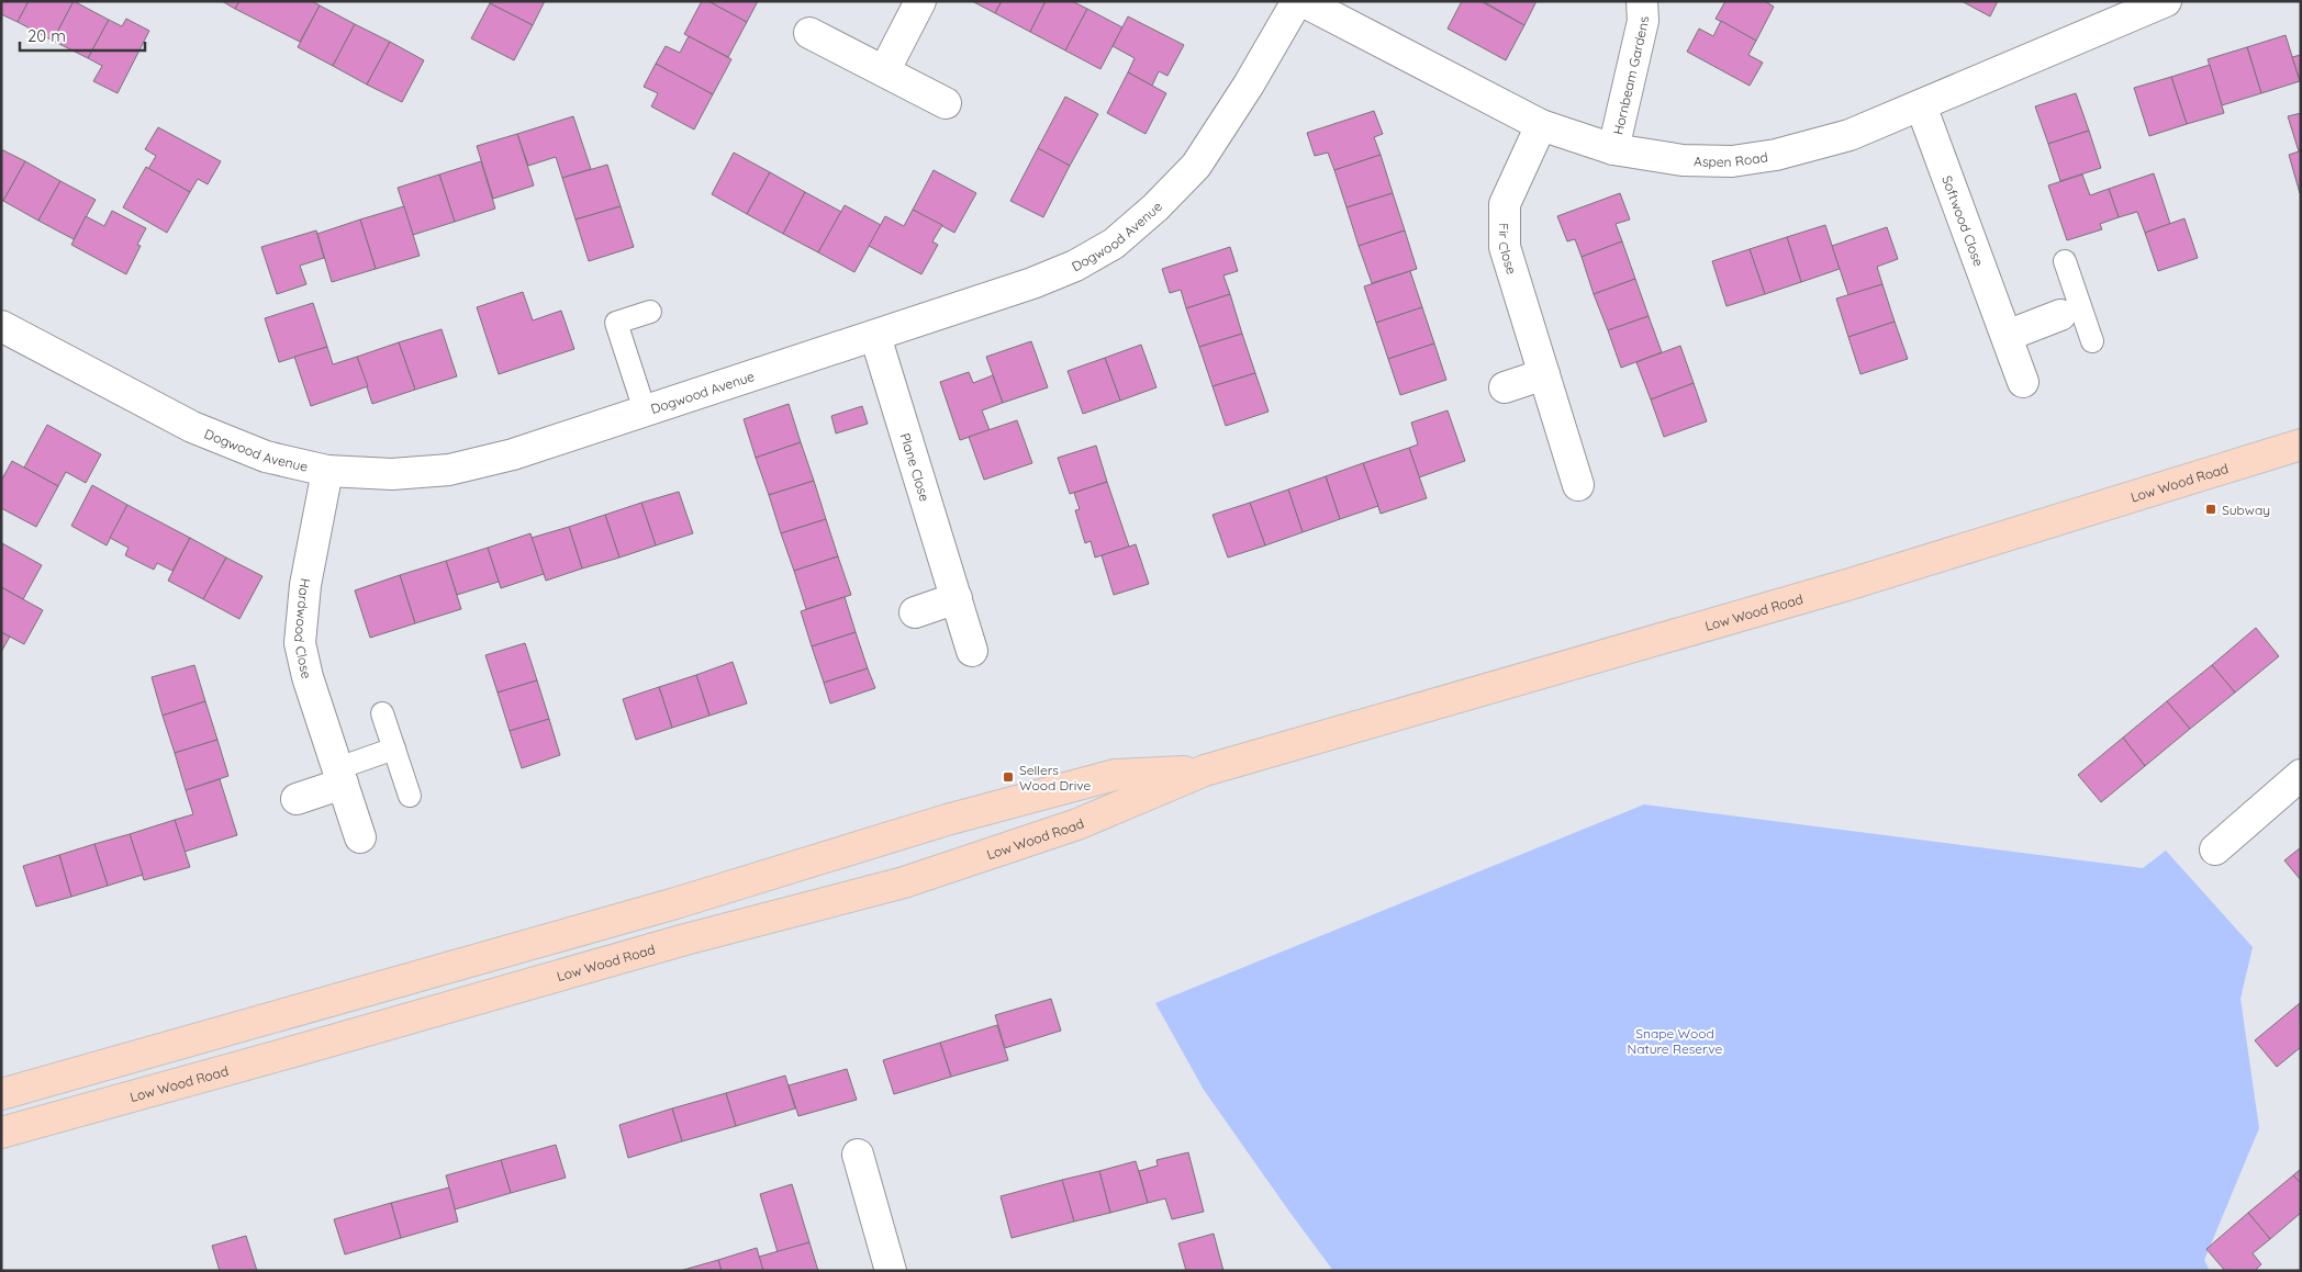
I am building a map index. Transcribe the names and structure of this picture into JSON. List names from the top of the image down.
{
  "streets": {
    "main road": ["Low Wood Road"],
    "street": [
      "Hornbeam Gardens",
      "Aspen Road",
      "Softwood Close",
      "Dogwood Avenue",
      "Fir Close",
      "Plane Close",
      "Hardwood Close"
    ]
  },
  "crossings": [
    ["Hornbeam Gardens", "Aspen Road"],
    ["Aspen Road", "Softwood Close"],
    ["Aspen Road", "Fir Close"],
    ["Dogwood Avenue", "Plane Close"],
    ["Dogwood Avenue", "Hardwood Close"]
  ],
  "parks": ["Snape Wood Nature Reserve"],
  "places": {
    "transit": ["Subway", "Sellers Wood Drive"]
  },
  "scale_bar": "20 m"
}
